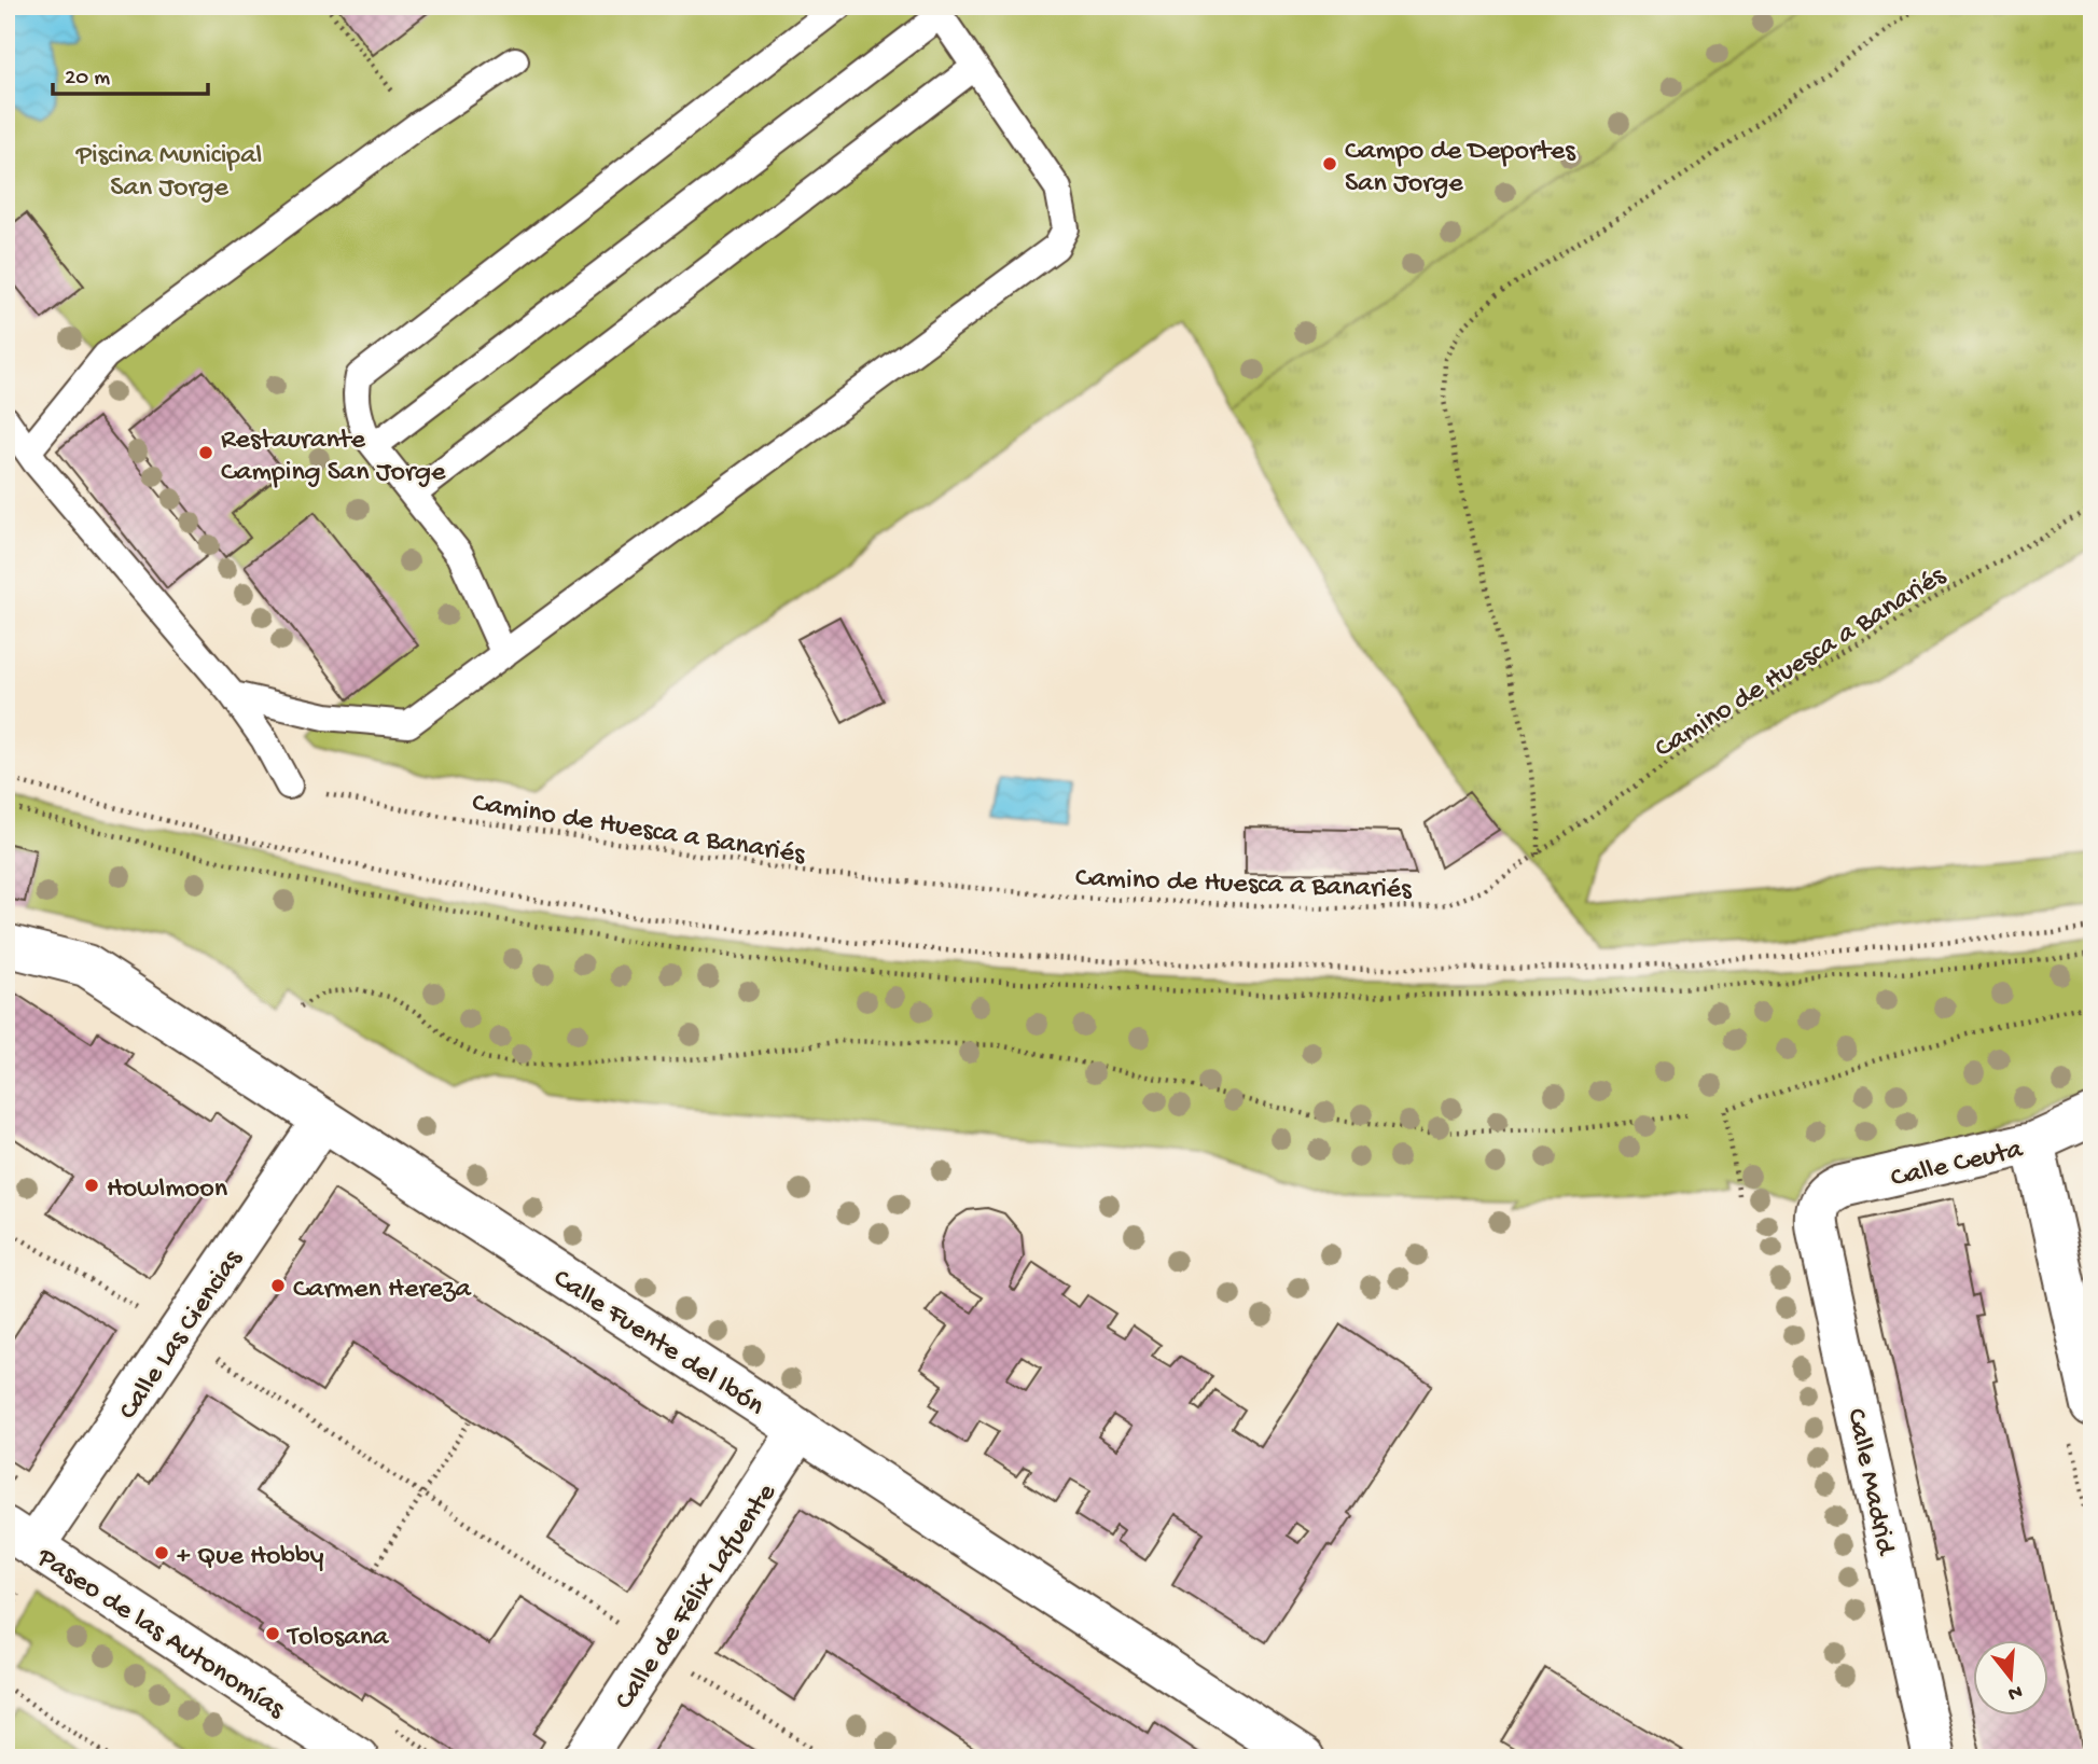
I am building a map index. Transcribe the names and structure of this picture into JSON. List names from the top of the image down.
{
  "streets": {
    "street": [
      "Calle Ceuta",
      "Calle Las Ciencias",
      "Calle Fuente del Ibón",
      "Calle Madrid",
      "Calle de Félix Lafuente",
      "Paseo de las Autonomías"
    ],
    "path": ["Camino de Huesca a Banariés"]
  },
  "crossings": [
    ["Calle Ceuta", "Calle Madrid"],
    ["Calle Las Ciencias", "Calle Fuente del Ibón"],
    ["Calle Las Ciencias", "Paseo de las Autonomías"],
    ["Calle Fuente del Ibón", "Calle de Félix Lafuente"]
  ],
  "parks": ["Piscina Municipal San Jorge"],
  "places": [
    "Campo de Deportes San Jorge",
    "Restaurante Camping San Jorge",
    "Howlmoon",
    "Carmen Hereza",
    "+ Que Hobby",
    "Tolosana"
  ],
  "scale_bar": "20 m",
  "north": "bottom"
}
